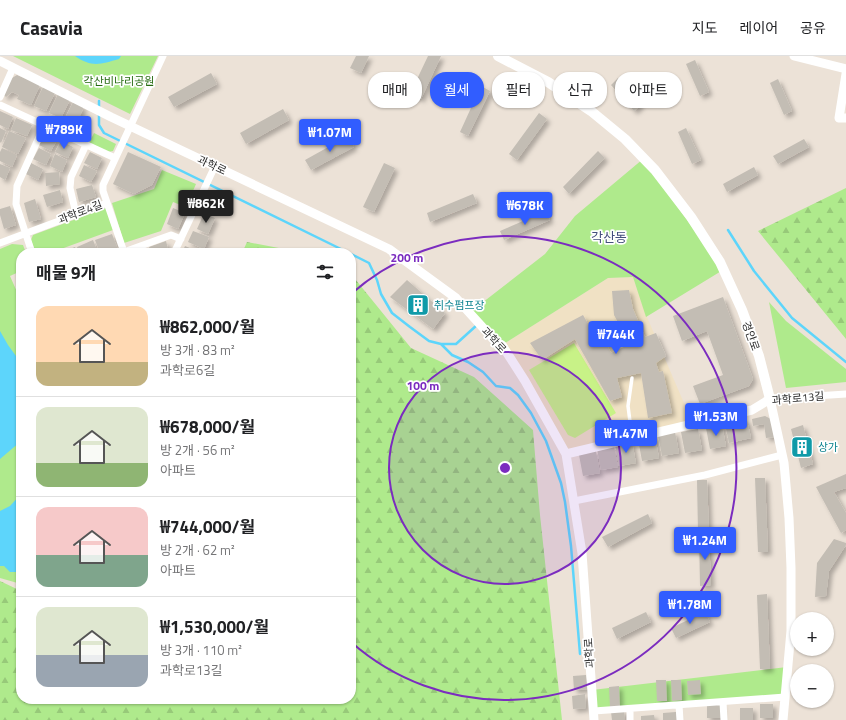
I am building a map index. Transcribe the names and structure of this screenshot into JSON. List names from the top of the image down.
{
  "streets": {
    "main road": ["경안로"],
    "street": ["과학로", "과학로4길", "과학로13길"]
  },
  "crossings": [
    ["과학로", "과학로4길"],
    ["과학로", "과학로13길"],
    ["경안로", "과학로13길"]
  ],
  "districts": ["각산동"],
  "parks": ["각산비나리공원"],
  "places": {
    "building": ["취수펌프장", "상가"]
  },
  "page": {
    "header": "Casavia",
    "nav": ["지도", "레이어", "공유"],
    "chip": [
      "매매",
      "월세",
      "필터",
      "신규",
      "아파트"
    ],
    "price": [
      "₩789K",
      "₩1.07M",
      "₩862K",
      "₩678K",
      "₩744K",
      "₩1.53M",
      "₩1.47M",
      "₩1.24M",
      "₩1.78M"
    ],
    "heading": "매물 9개",
    "list": [
      {
        "name": "₩862,000/월",
        "note": "방 3개 · 83 m² · 과학로6길"
      },
      {
        "name": "₩678,000/월",
        "note": "방 2개 · 56 m² · 아파트"
      },
      {
        "name": "₩744,000/월",
        "note": "방 2개 · 62 m² · 아파트"
      },
      {
        "name": "₩1,530,000/월",
        "note": "방 3개 · 110 m² · 과학로13길"
      }
    ],
    "map_buttons": ["+", "−"]
  },
  "rings": ["200 m", "100 m"]
}
